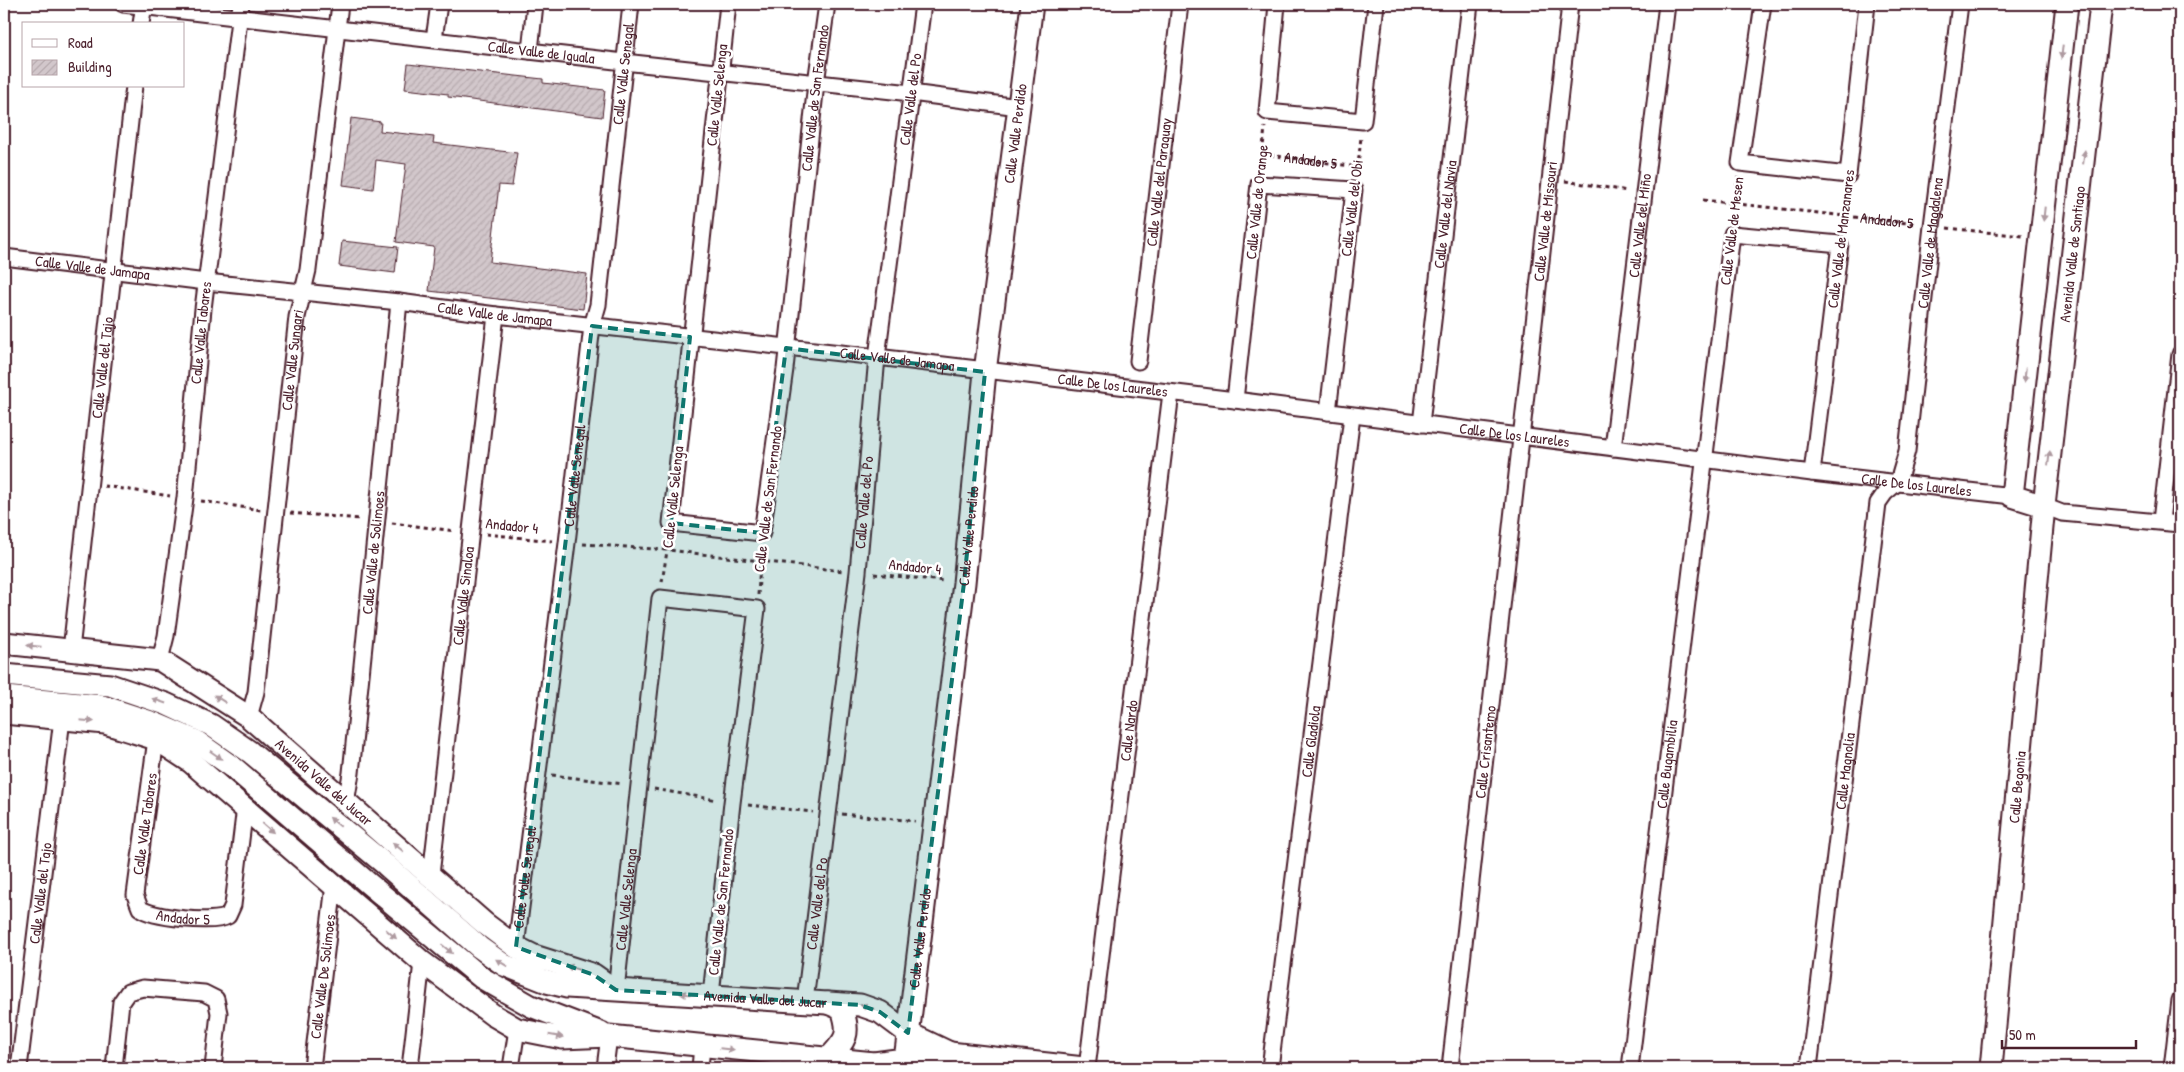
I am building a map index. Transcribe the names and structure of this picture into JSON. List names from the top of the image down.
{
  "streets": {
    "main road": [
      "Calle Valle Perdido",
      "Avenida Valle de Santiago",
      "Calle De los Laureles",
      "Avenida Valle del Jucar",
      "Calle Begonia"
    ],
    "street": [
      "Calle Valle de Iguala",
      "Calle Valle Senegal",
      "Calle Valle Selenga",
      "Calle Valle de San Fernando",
      "Calle Valle del Po",
      "Andador 5",
      "Calle Valle del Paraguay",
      "Calle Valle de Orange",
      "Calle Valle del Obi",
      "Calle Valle del Navia",
      "Calle Valle de Missouri",
      "Calle Valle del Miño",
      "Calle Valle de Mesen",
      "Calle Valle de Manzanares",
      "Calle Valle de Magdalena",
      "Calle Valle de Jamapa",
      "Calle Valle Tabares",
      "Calle Valle Sungari",
      "Calle Valle del Tajo",
      "Calle Valle de Solimoes",
      "Calle Valle Sinaloa",
      "Calle Nardo",
      "Calle Gladiola",
      "Calle Crisantemo",
      "Calle Bugambilia",
      "Calle Magnolia",
      "Calle Valle De Solimoes"
    ],
    "path": ["Andador 4"]
  },
  "crossings": [
    ["Calle Valle de Iguala", "Calle Valle Senegal"],
    ["Calle Valle de Iguala", "Calle Valle Selenga"],
    ["Calle Valle de Iguala", "Calle Valle de San Fernando"],
    ["Calle Valle de Iguala", "Calle Valle del Po"],
    ["Calle Valle de Iguala", "Calle Valle Perdido"],
    ["Calle Valle de Iguala", "Calle Valle Tabares"],
    ["Calle Valle de Iguala", "Calle Valle Sungari"],
    ["Calle Valle Senegal", "Calle Valle de Jamapa"],
    ["Calle Valle Senegal", "Andador 4"],
    ["Calle Valle Senegal", "Avenida Valle del Jucar"],
    ["Calle Valle Selenga", "Calle Valle de Jamapa"],
    ["Calle Valle Selenga", "Andador 4"],
    ["Calle Valle Selenga", "Avenida Valle del Jucar"],
    ["Calle Valle de San Fernando", "Calle Valle de Jamapa"],
    ["Calle Valle de San Fernando", "Andador 4"],
    ["Calle Valle de San Fernando", "Avenida Valle del Jucar"],
    ["Calle Valle del Po", "Calle Valle de Jamapa"],
    ["Calle Valle del Po", "Andador 4"],
    ["Calle Valle del Po", "Avenida Valle del Jucar"],
    ["Calle Valle Perdido", "Calle Valle de Jamapa"],
    ["Calle Valle Perdido", "Calle De los Laureles"],
    ["Calle Valle Perdido", "Andador 4"],
    ["Calle Valle Perdido", "Avenida Valle del Jucar"],
    ["Andador 5", "Calle Valle de Orange"],
    ["Andador 5", "Calle Valle del Obi"],
    ["Andador 5", "Calle Valle de Mesen"],
    ["Andador 5", "Calle Valle de Manzanares"],
    ["Andador 5", "Calle Valle de Magdalena"],
    ["Andador 5", "Calle Valle Tabares"],
    ["Calle Valle de Orange", "Calle De los Laureles"],
    ["Calle Valle del Obi", "Calle De los Laureles"],
    ["Calle Valle del Navia", "Calle De los Laureles"],
    ["Calle Valle de Missouri", "Calle De los Laureles"],
    ["Calle Valle de Missouri", "Calle Crisantemo"],
    ["Calle Valle del Miño", "Calle De los Laureles"],
    ["Calle Valle de Mesen", "Calle De los Laureles"],
    ["Calle Valle de Mesen", "Calle Bugambilia"],
    ["Calle Valle de Manzanares", "Calle De los Laureles"],
    ["Calle Valle de Magdalena", "Calle De los Laureles"],
    ["Calle Valle de Magdalena", "Calle Magnolia"],
    ["Avenida Valle de Santiago", "Calle De los Laureles"],
    ["Avenida Valle de Santiago", "Calle Begonia"],
    ["Calle Valle de Jamapa", "Calle Valle Tabares"],
    ["Calle Valle de Jamapa", "Calle Valle Sungari"],
    ["Calle Valle de Jamapa", "Calle Valle del Tajo"],
    ["Calle Valle de Jamapa", "Calle De los Laureles"],
    ["Calle Valle de Jamapa", "Calle Valle de Solimoes"],
    ["Calle Valle de Jamapa", "Calle Valle Sinaloa"],
    ["Calle Valle Tabares", "Andador 4"],
    ["Calle Valle Tabares", "Avenida Valle del Jucar"],
    ["Calle Valle Sungari", "Andador 4"],
    ["Calle Valle Sungari", "Avenida Valle del Jucar"],
    ["Calle Valle del Tajo", "Andador 4"],
    ["Calle Valle del Tajo", "Avenida Valle del Jucar"],
    ["Calle De los Laureles", "Calle Nardo"],
    ["Calle De los Laureles", "Calle Gladiola"],
    ["Calle De los Laureles", "Calle Crisantemo"],
    ["Calle De los Laureles", "Calle Bugambilia"],
    ["Calle De los Laureles", "Calle Magnolia"],
    ["Calle De los Laureles", "Calle Begonia"],
    ["Andador 4", "Calle Valle de Solimoes"],
    ["Andador 4", "Calle Valle Sinaloa"],
    ["Calle Valle de Solimoes", "Avenida Valle del Jucar"],
    ["Calle Valle Sinaloa", "Avenida Valle del Jucar"]
  ],
  "legend": ["Road", "Building"],
  "scale_bar": "50 m"
}
